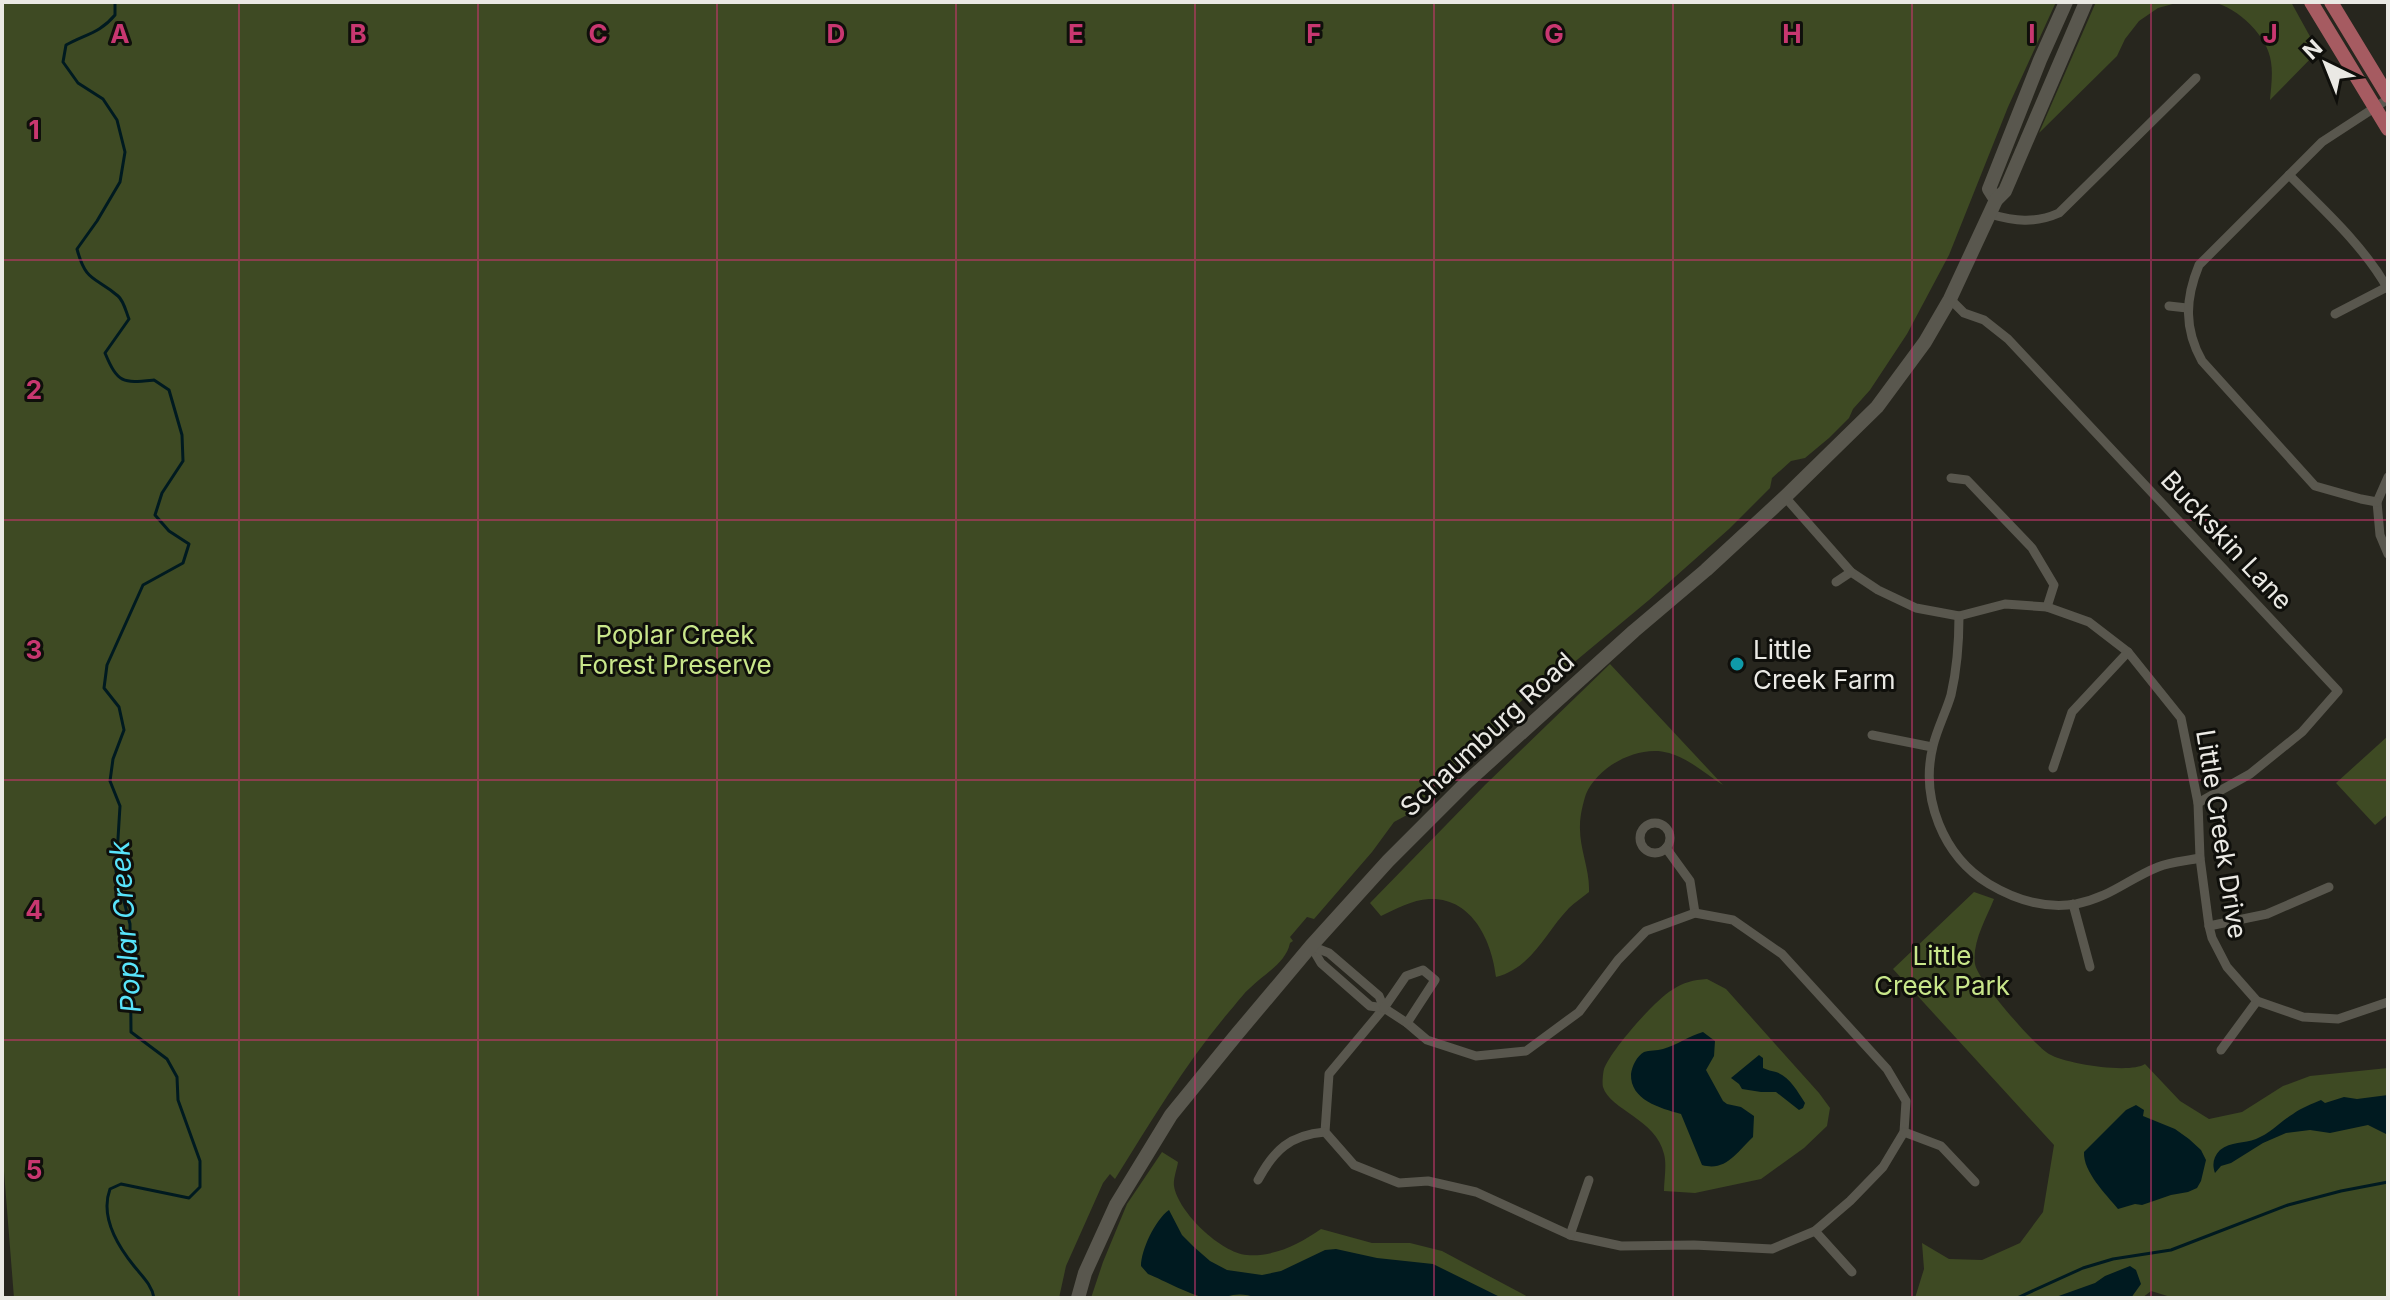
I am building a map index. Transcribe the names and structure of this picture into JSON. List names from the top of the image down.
{
  "streets": {
    "main road": ["Schaumburg Road"],
    "street": ["Buckskin Lane", "Little Creek Drive"]
  },
  "crossings": [
    ["Buckskin Lane", "Schaumburg Road"],
    ["Buckskin Lane", "Little Creek Drive"],
    ["Schaumburg Road", "Little Creek Drive"]
  ],
  "water": ["Poplar Creek"],
  "parks": ["Poplar Creek Forest Preserve", "Little Creek Park"],
  "places": ["Little Creek Farm"],
  "north": "top left",
  "grid": {
    "columns": [
      "A",
      "B",
      "C",
      "D",
      "E",
      "F",
      "G",
      "H",
      "I",
      "J"
    ],
    "rows": [
      "1",
      "2",
      "3",
      "4",
      "5"
    ]
  }
}
